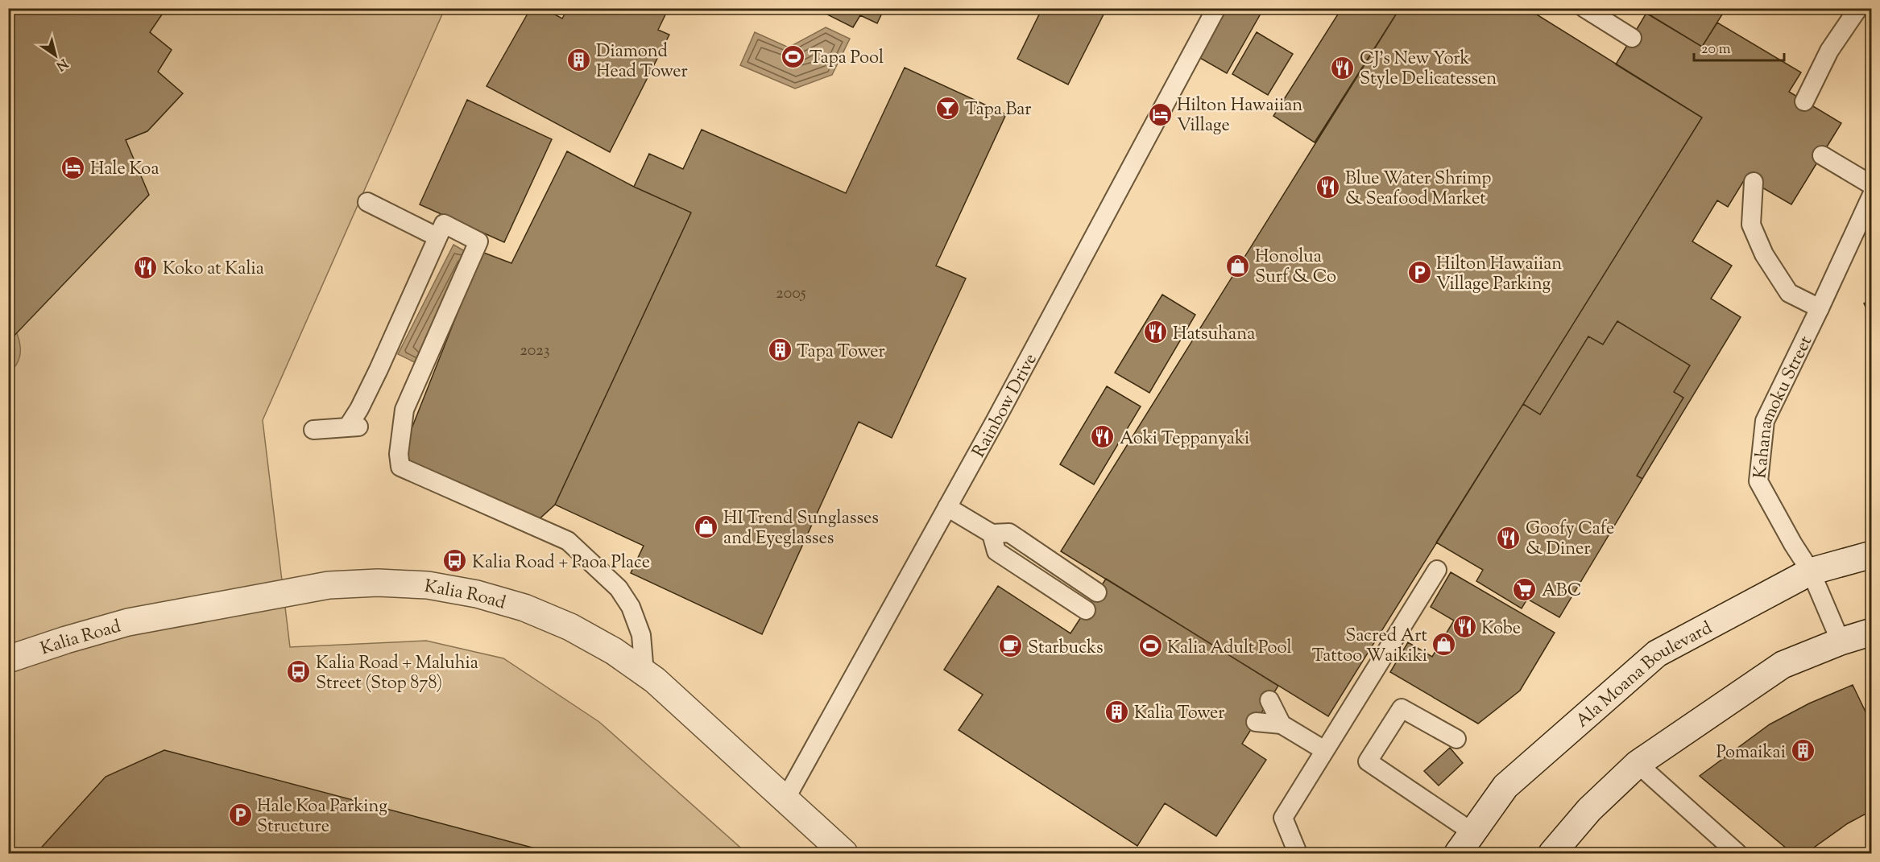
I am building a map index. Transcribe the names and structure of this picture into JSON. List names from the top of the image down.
{
  "streets": {
    "street": ["Kalia Road", "Ala Moana Boulevard"],
    "lane": ["Rainbow Drive", "Kahanamoku Street"]
  },
  "crossings": [
    ["Rainbow Drive", "Kalia Road"],
    ["Kahanamoku Street", "Ala Moana Boulevard"]
  ],
  "places": {
    "sports": ["Tapa Pool", "Kalia Adult Pool"],
    "building": [
      "Diamond Head Tower",
      "Tapa Tower",
      "Kalia Tower",
      "Pomaikai"
    ],
    "restaurant": [
      "CJ’s New York Style Delicatessen",
      "Blue Water Shrimp & Seafood Market",
      "Koko at Kalia",
      "Hatsuhana",
      "Aoki Teppanyaki",
      "Goofy Cafe & Diner",
      "Kobe"
    ],
    "bar": ["Tapa Bar"],
    "hotel": ["Hilton Hawaiian Village", "Hale Koa"],
    "shop": ["Honolua Surf & Co", "HI Trend Sunglasses and Eyeglasses", "Sacred Art Tattoo Waikiki"],
    "parking": ["Hilton Hawaiian Village Parking", "Hale Koa Parking Structure"],
    "bus stop": ["Kalia Road + Paoa Place", "Kalia Road + Maluhia Street (Stop 878)"],
    "supermarket": ["ABC"],
    "cafe": ["Starbucks"]
  },
  "house_numbers": ["2005", "2023"],
  "scale_bar": "20 m",
  "north": "bottom right"
}
